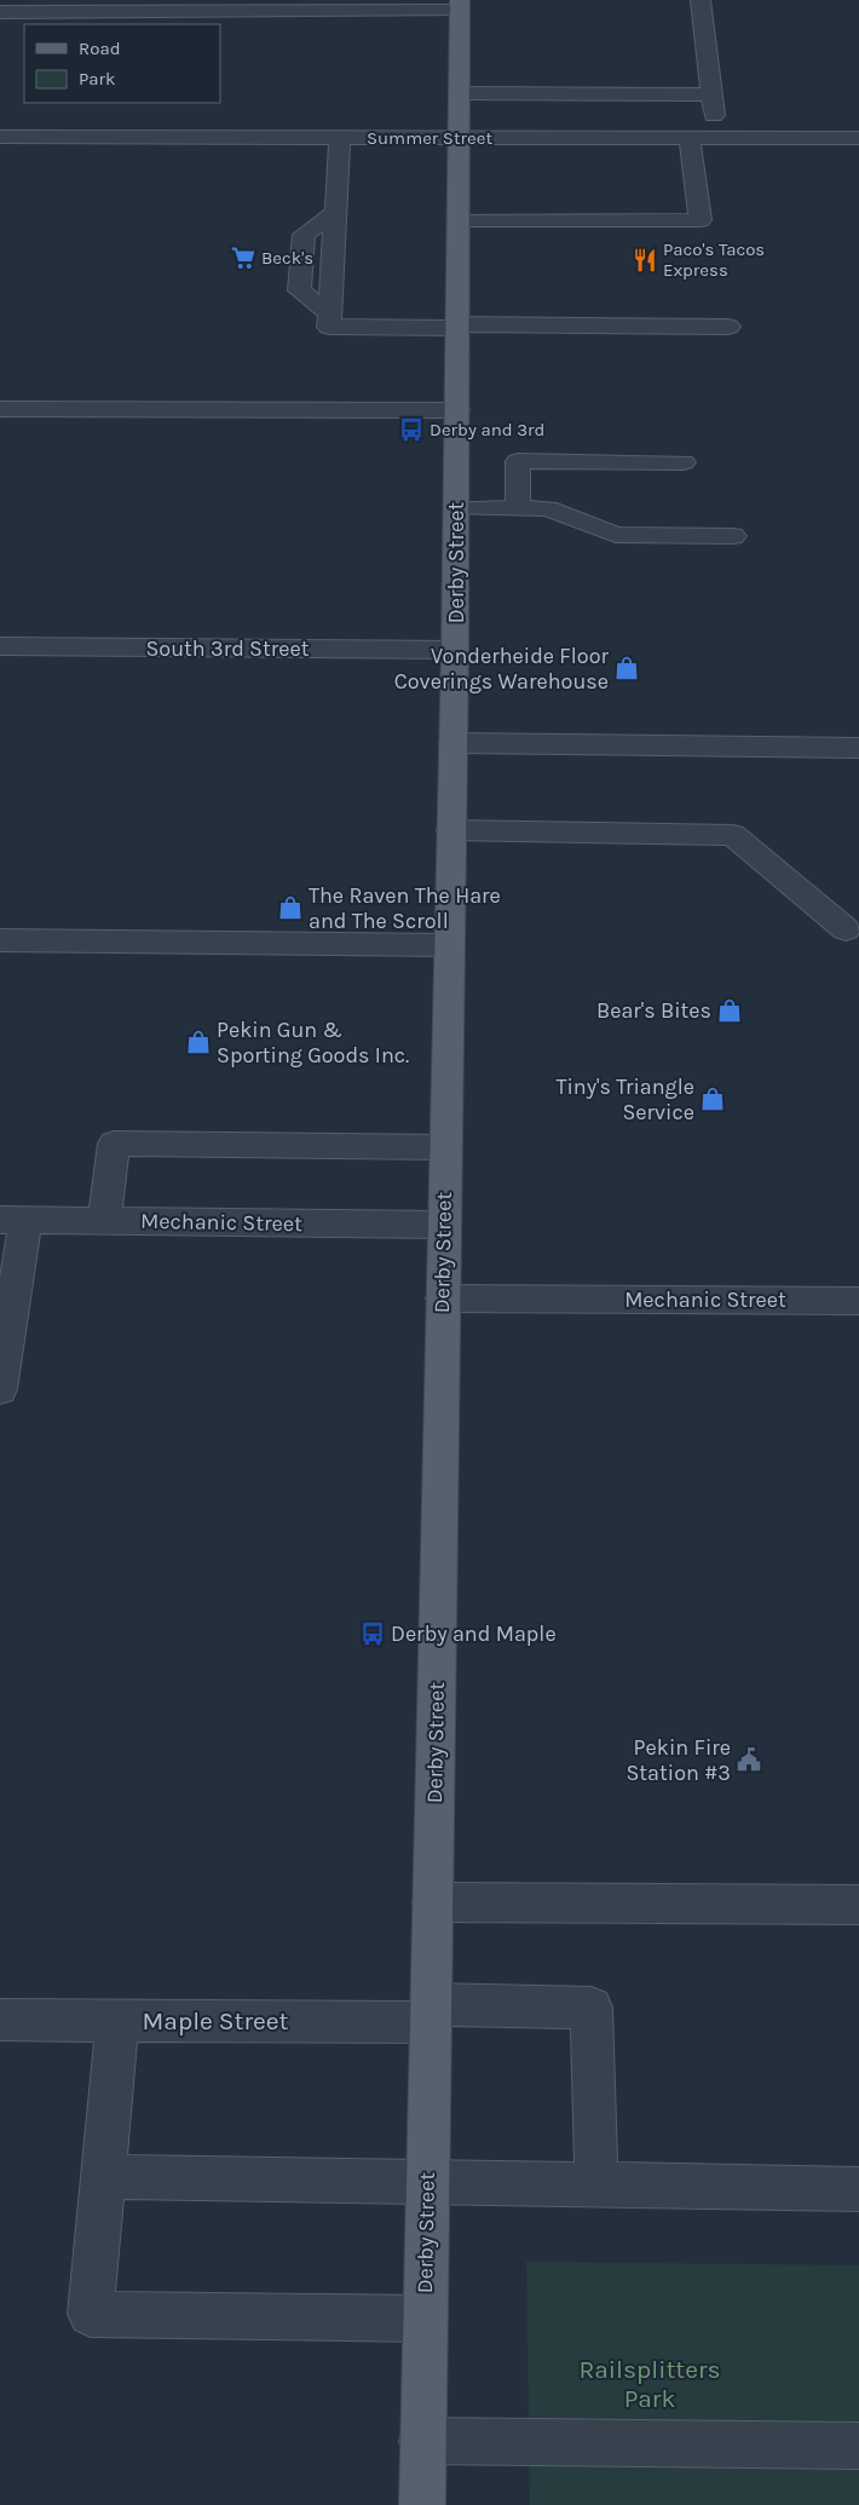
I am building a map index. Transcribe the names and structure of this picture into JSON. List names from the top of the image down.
{
  "streets": {
    "main road": ["Derby Street"],
    "street": [
      "Summer Street",
      "South 3rd Street",
      "Mechanic Street",
      "Maple Street"
    ]
  },
  "crossings": [
    ["Summer Street", "Derby Street"],
    ["Derby Street", "South 3rd Street"],
    ["Derby Street", "Mechanic Street"],
    ["Derby Street", "Maple Street"]
  ],
  "parks": ["Railsplitters Park"],
  "places": {
    "supermarket": ["Beck's"],
    "restaurant": ["Paco's Tacos Express"],
    "bus stop": ["Derby and 3rd", "Derby and Maple"],
    "shop": [
      "Vonderheide Floor Coverings Warehouse",
      "The Raven The Hare and The Scroll",
      "Bear's Bites",
      "Pekin Gun & Sporting Goods Inc.",
      "Tiny's Triangle Service"
    ],
    "public building": ["Pekin Fire Station #3"]
  },
  "legend": ["Road", "Park"]
}
